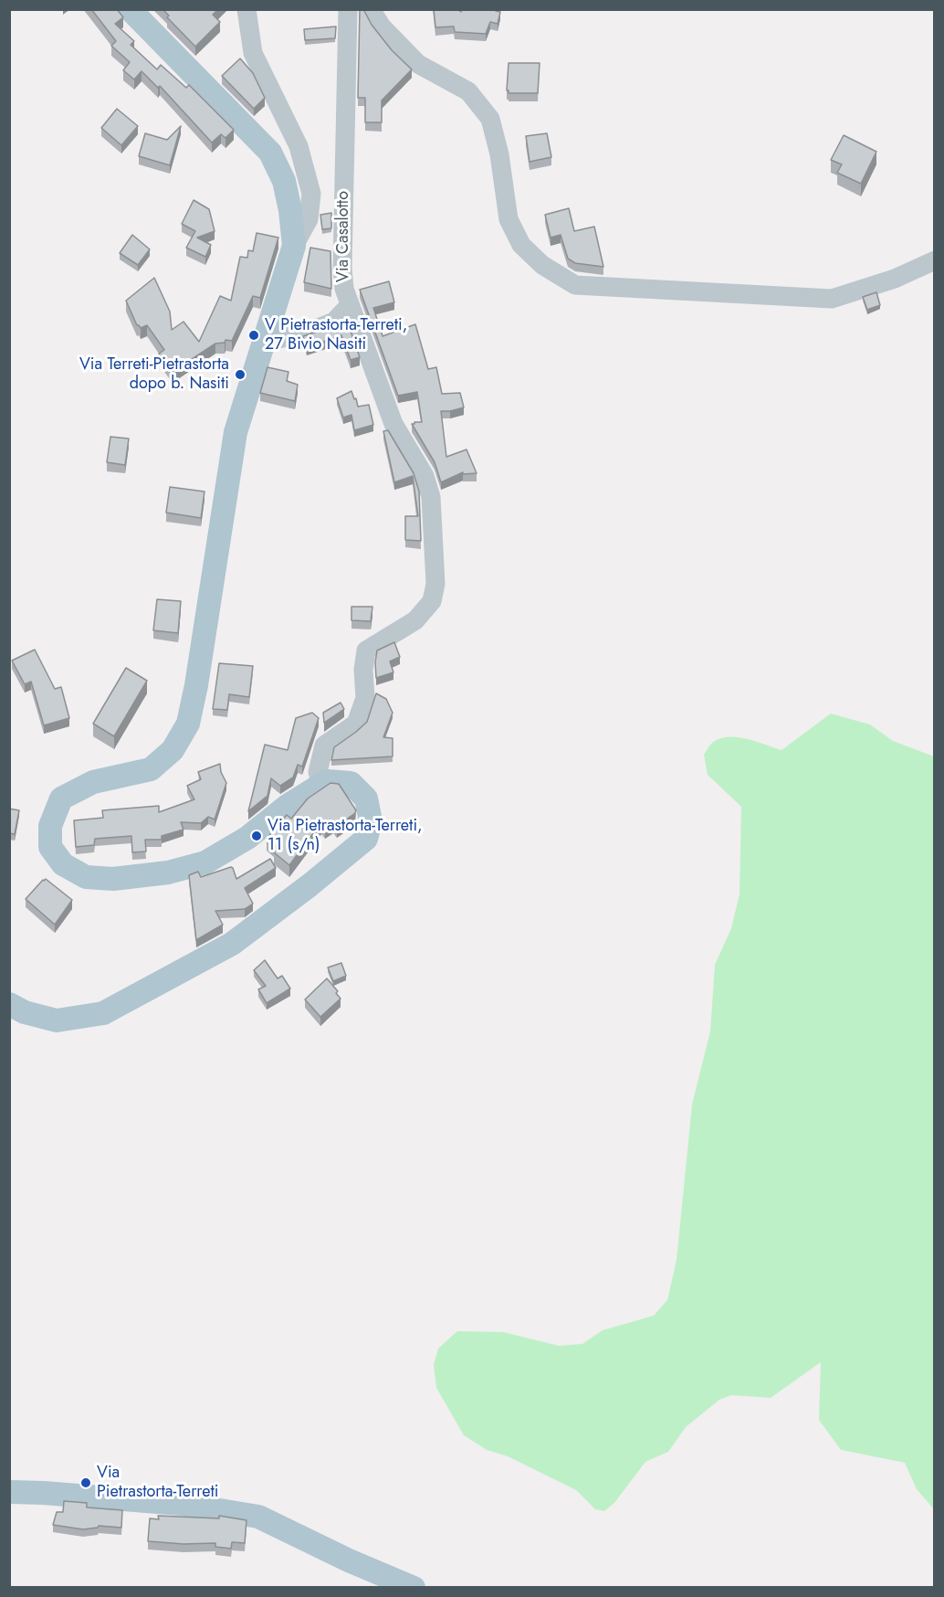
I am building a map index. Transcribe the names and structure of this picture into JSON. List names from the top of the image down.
{
  "streets": {
    "street": ["Via Casalotto"]
  },
  "places": [
    "V Pietrastorta-Terreti, 27 Bivio Nasiti",
    "Via Terreti-Pietrastorta dopo b. Nasiti",
    "Via Pietrastorta-Terreti, 11 (s/n)",
    "Via Pietrastorta-Terreti"
  ]
}
